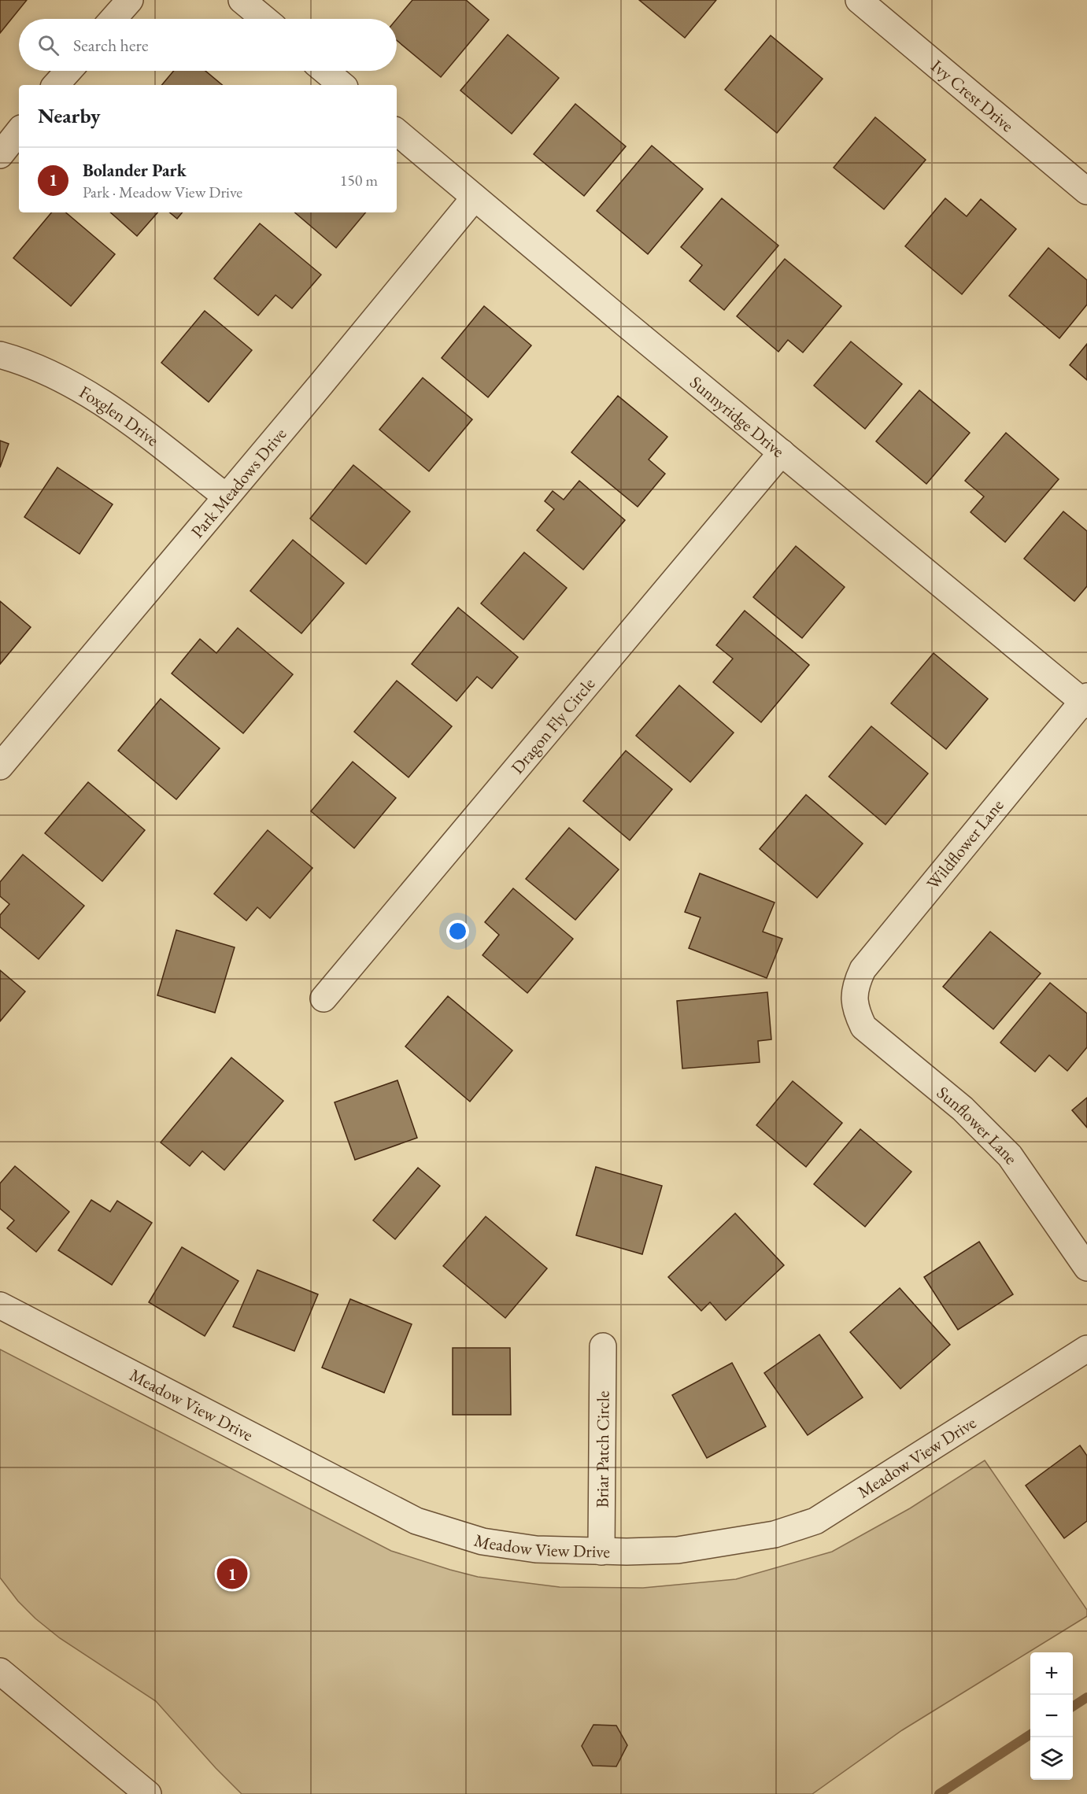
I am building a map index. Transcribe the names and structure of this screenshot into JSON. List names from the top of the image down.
{
  "streets": {
    "street": [
      "Ivy Crest Drive",
      "Foxglen Drive",
      "Sunnyridge Drive",
      "Park Meadows Drive",
      "Dragon Fly Circle",
      "Wildflower Lane",
      "Sunflower Lane",
      "Meadow View Drive",
      "Briar Patch Circle"
    ]
  },
  "crossings": [
    ["Foxglen Drive", "Park Meadows Drive"],
    ["Sunnyridge Drive", "Park Meadows Drive"],
    ["Sunnyridge Drive", "Dragon Fly Circle"],
    ["Sunnyridge Drive", "Wildflower Lane"],
    ["Wildflower Lane", "Sunflower Lane"],
    ["Meadow View Drive", "Briar Patch Circle"]
  ],
  "page": {
    "search": "Search here",
    "heading": "Nearby",
    "list": [
      {
        "mark": "1",
        "name": "Bolander Park",
        "note": "Park · Meadow View Drive",
        "value": "150 m"
      }
    ],
    "pins": "1",
    "map_buttons": ["+", "−"]
  }
}
